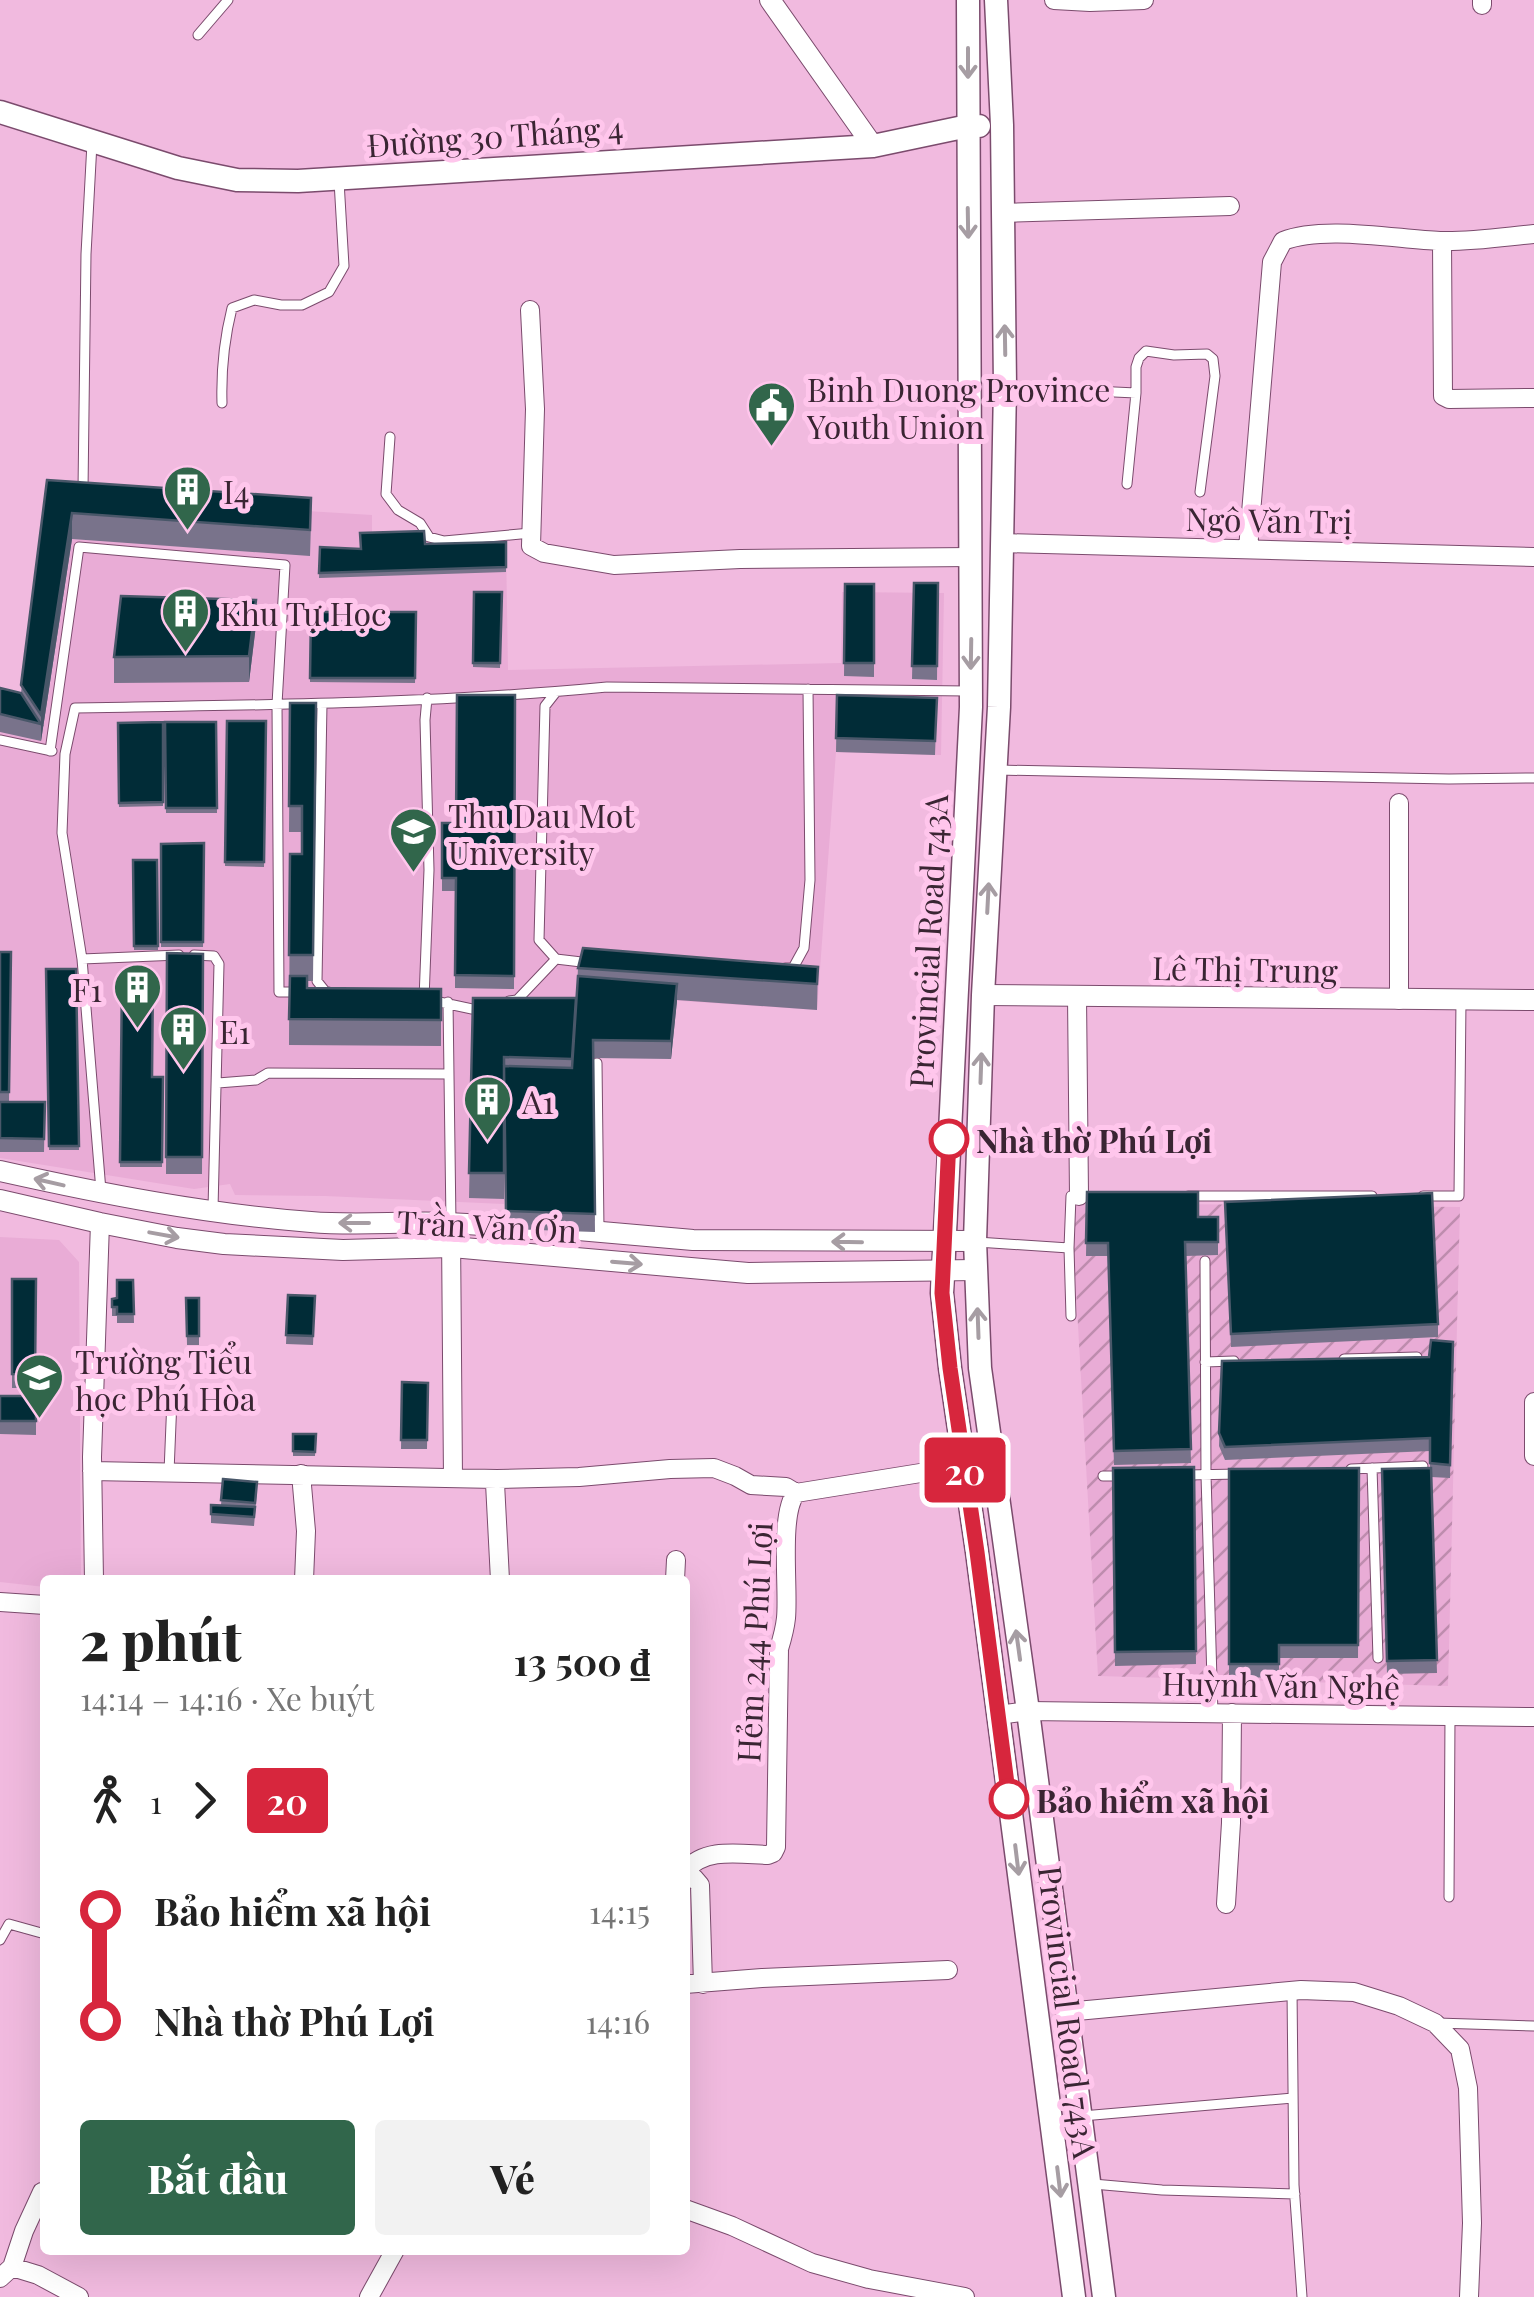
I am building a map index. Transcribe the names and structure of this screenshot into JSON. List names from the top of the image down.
{
  "streets": {
    "main road": ["Đường 30 Tháng 4", "Provincial Road 743A"],
    "street": [
      "Ngô Văn Trị",
      "Lê Thị Trung",
      "Trần Văn Ơn",
      "Hẻm 244 Phú Lợi",
      "Huỳnh Văn Nghệ"
    ]
  },
  "crossings": [
    ["Đường 30 Tháng 4", "Provincial Road 743A"],
    ["Ngô Văn Trị", "Provincial Road 743A"],
    ["Provincial Road 743A", "Lê Thị Trung"],
    ["Provincial Road 743A", "Trần Văn Ơn"],
    ["Provincial Road 743A", "Hẻm 244 Phú Lợi"],
    ["Provincial Road 743A", "Huỳnh Văn Nghệ"]
  ],
  "places": {
    "public building": ["Binh Duong Province Youth Union"],
    "building": [
      "I4",
      "Khu Tự Học",
      "F1",
      "E1",
      "A1"
    ],
    "school or university": ["Thu Dau Mot University", "Trường Tiểu học Phú Hòa"],
    "other": ["Nhà thờ Phú Lợi", "Bảo hiểm xã hội"]
  },
  "lines": ["bus line 20"],
  "page": {
    "on_map": "20",
    "heading": ["2 phút", "14:14 – 14:16 · Xe buýt", "13 500 ₫"],
    "legs": ["1", "20"],
    "list": [
      {
        "name": "Bảo hiểm xã hội",
        "value": "14:15"
      },
      {
        "name": "Nhà thờ Phú Lợi",
        "value": "14:16"
      }
    ],
    "buttons": ["Bắt đầu", "Vé"]
  }
}
